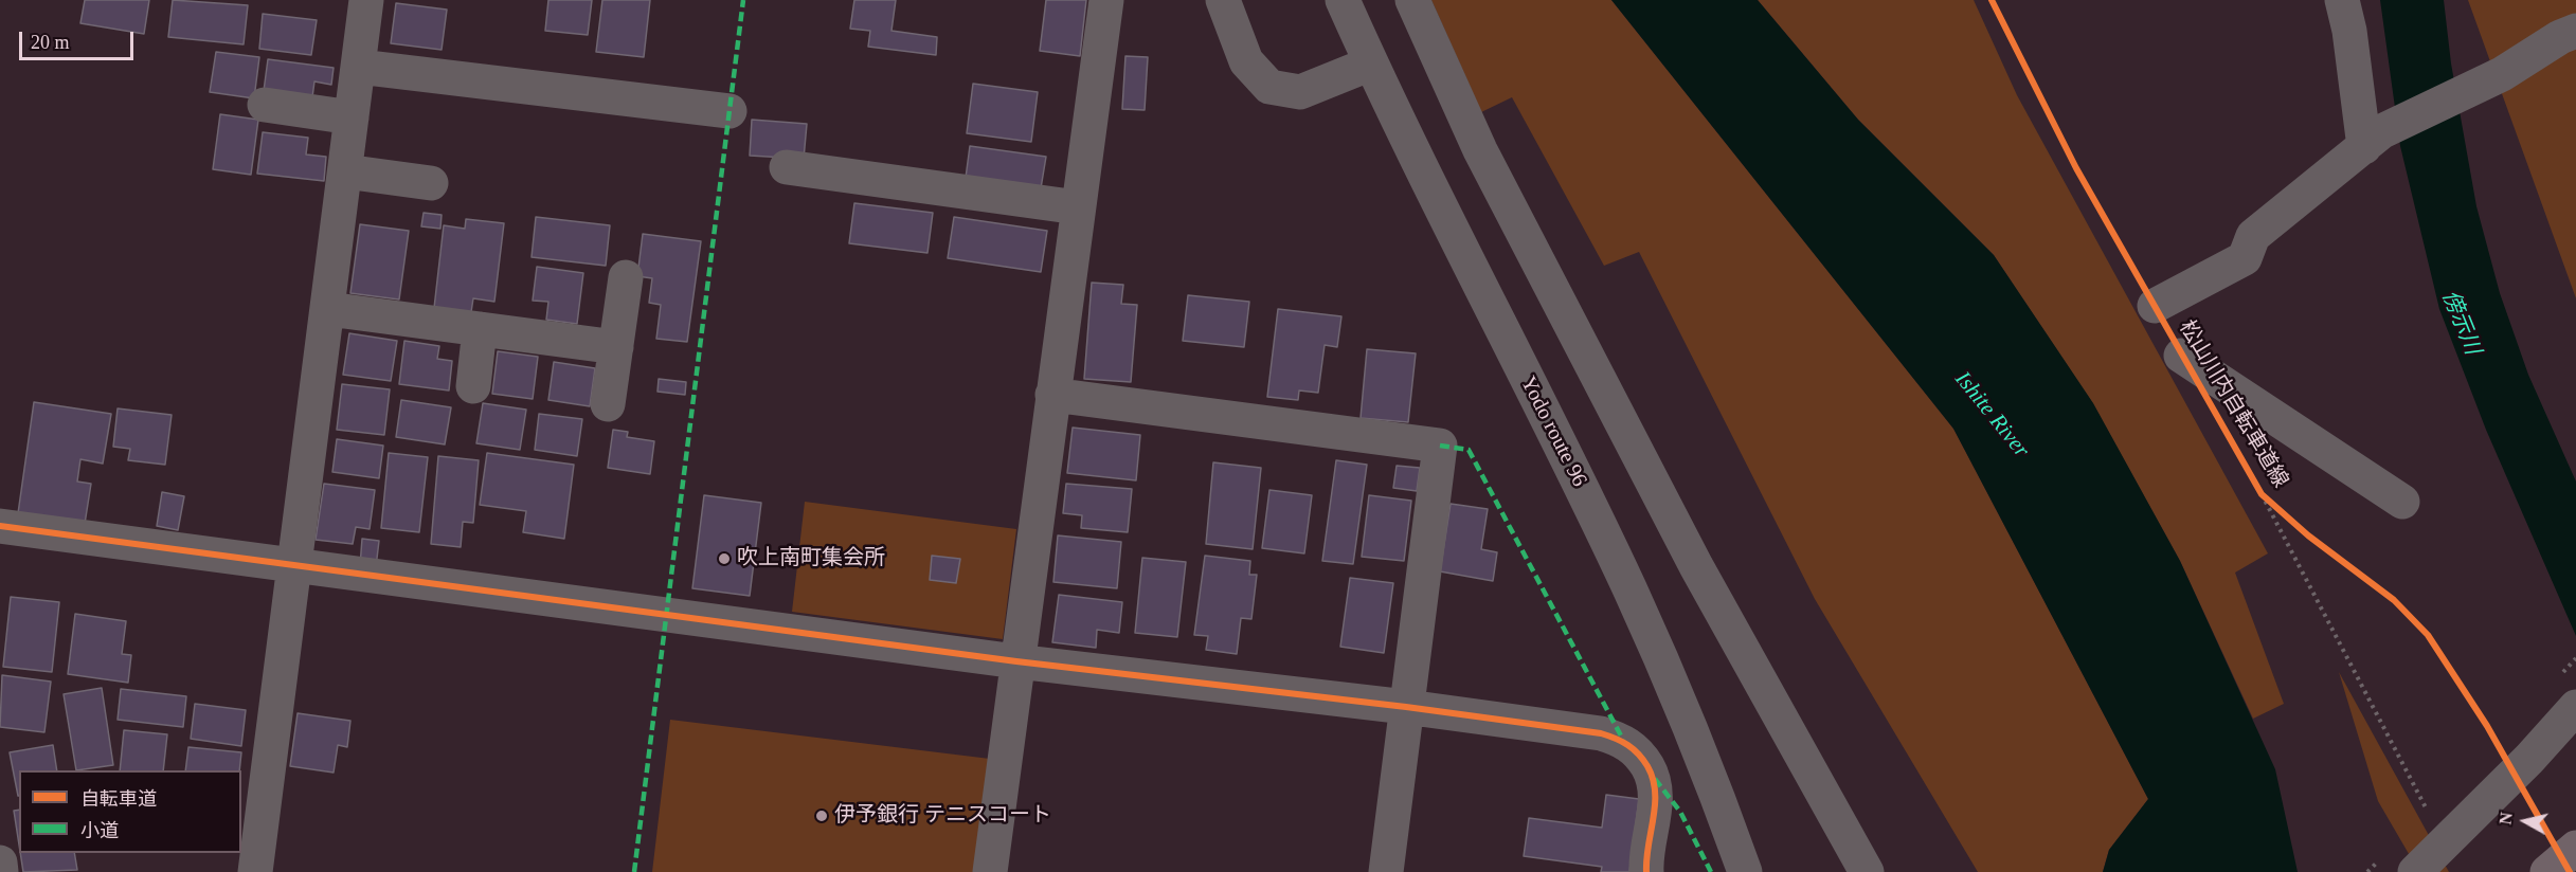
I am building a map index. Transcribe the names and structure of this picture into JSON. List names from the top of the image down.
{
  "streets": {
    "street": ["Yodo route 96"],
    "cycle path": ["松山川内自転車道線"]
  },
  "water": ["傍示川", "Ishite River"],
  "places": ["吹上南町集会所", "伊予銀行 テニスコート"],
  "legend": ["自転車道", "小道"],
  "scale_bar": "20 m",
  "north": "left"
}
